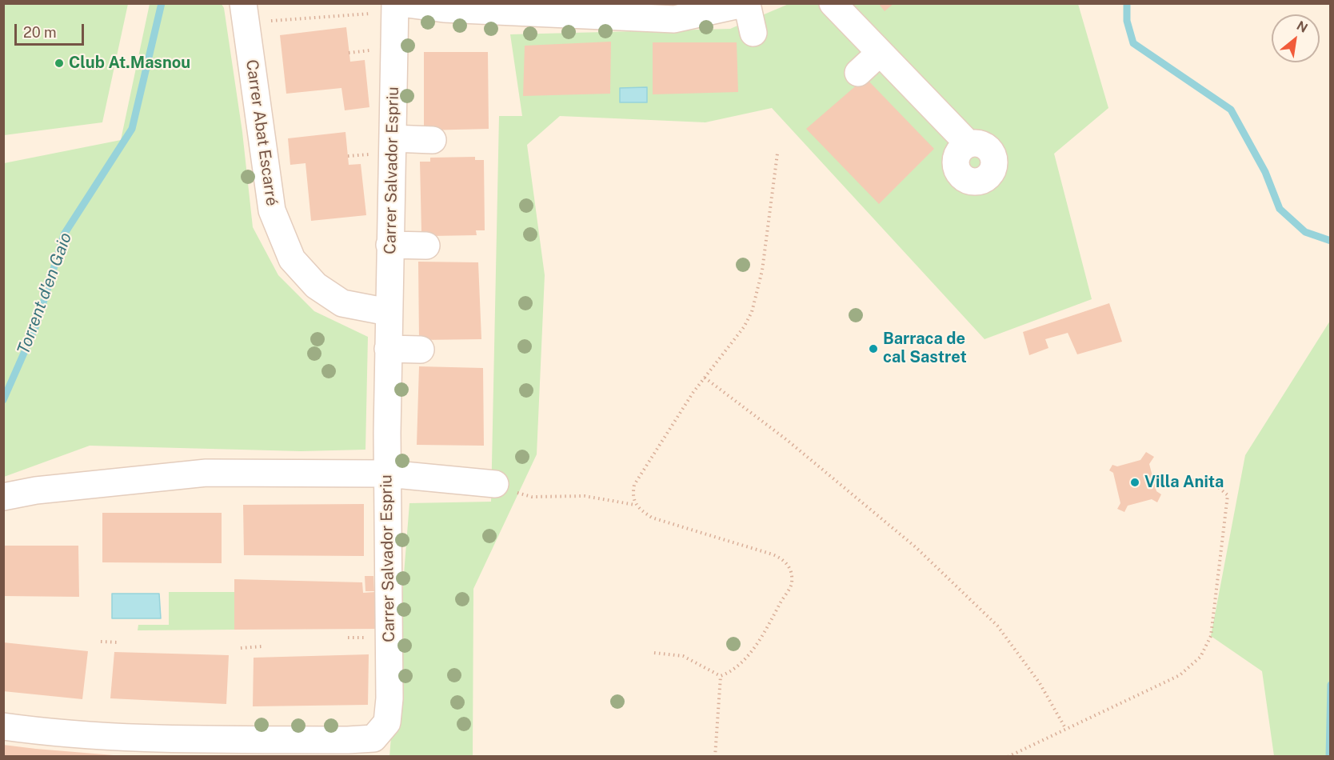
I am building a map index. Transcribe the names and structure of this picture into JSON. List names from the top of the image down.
{
  "streets": {
    "street": ["Carrer Abat Escarré", "Carrer Salvador Espriu"]
  },
  "crossings": [
    ["Carrer Abat Escarré", "Carrer Salvador Espriu"]
  ],
  "water": ["Torrent d'en Gaio"],
  "places": ["Club At.Masnou", "Barraca de cal Sastret", "Villa Anita"],
  "scale_bar": "20 m",
  "north": "top right"
}
